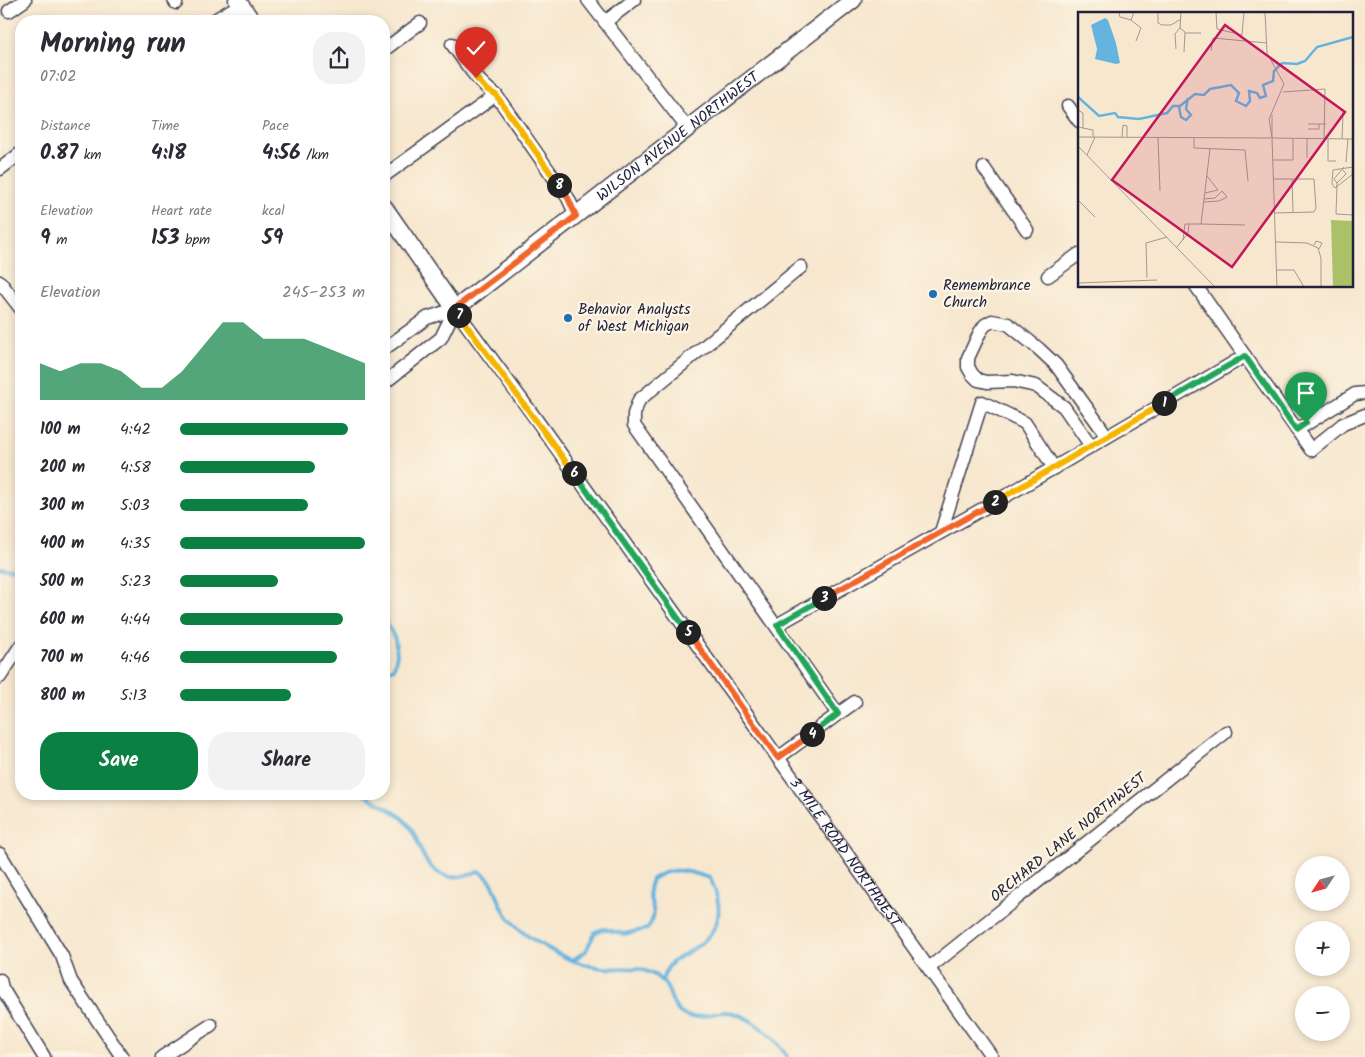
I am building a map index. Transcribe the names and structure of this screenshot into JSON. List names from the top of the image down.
{
  "streets": {
    "main road": ["WILSON AVENUE NORTHWEST", "3 MILE ROAD NORTHWEST"],
    "street": ["ORCHARD LANE NORTHWEST"]
  },
  "crossings": [
    ["WILSON AVENUE NORTHWEST", "3 MILE ROAD NORTHWEST"],
    ["ORCHARD LANE NORTHWEST", "3 MILE ROAD NORTHWEST"]
  ],
  "places": ["Remembrance Church", "Behavior Analysts of West Michigan"],
  "north": "bottom left",
  "page": {
    "heading": ["Morning run", "07:02"],
    "stats": [
      ["Distance", "0.87 km"],
      ["Time", "4:18"],
      ["Pace", "4:56 /km"],
      ["Elevation", "9 m"],
      ["Heart rate", "153 bpm"],
      ["kcal", "59"]
    ],
    "pins": [
      "8",
      "7",
      "1",
      "6",
      "2",
      "3",
      "5",
      "4"
    ],
    "chart": ["Elevation", "245–253 m"],
    "list": [
      {
        "name": "100 m",
        "note": "4:42"
      },
      {
        "name": "200 m",
        "note": "4:58"
      },
      {
        "name": "300 m",
        "note": "5:03"
      },
      {
        "name": "400 m",
        "note": "4:35"
      },
      {
        "name": "500 m",
        "note": "5:23"
      },
      {
        "name": "600 m",
        "note": "4:44"
      },
      {
        "name": "700 m",
        "note": "4:46"
      },
      {
        "name": "800 m",
        "note": "5:13"
      }
    ],
    "buttons": ["Save", "Share"],
    "map_buttons": ["+", "−"]
  }
}
